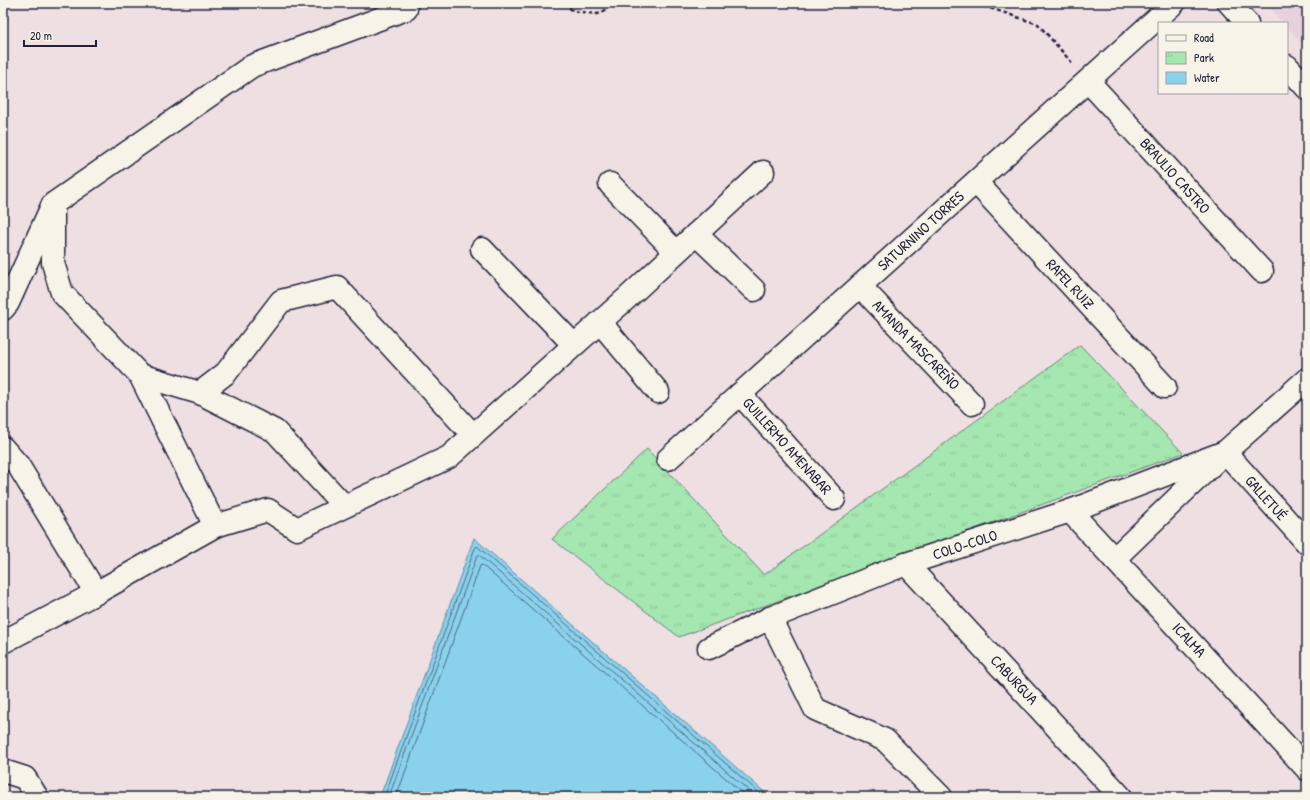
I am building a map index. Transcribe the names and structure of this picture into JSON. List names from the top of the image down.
{
  "streets": {
    "street": [
      "BRAULIO CASTRO",
      "SATURNINO TORRES",
      "RAFEL RUIZ",
      "AMANDA MASCAREÑO",
      "GUILLERMO AMENABAR",
      "GALLETUÉ",
      "COLO-COLO",
      "ICALMA",
      "CABURGUA"
    ]
  },
  "crossings": [
    ["BRAULIO CASTRO", "SATURNINO TORRES"],
    ["SATURNINO TORRES", "RAFEL RUIZ"],
    ["SATURNINO TORRES", "AMANDA MASCAREÑO"],
    ["SATURNINO TORRES", "GUILLERMO AMENABAR"],
    ["GALLETUÉ", "COLO-COLO"],
    ["COLO-COLO", "ICALMA"],
    ["COLO-COLO", "CABURGUA"]
  ],
  "legend": ["Road", "Park", "Water"],
  "scale_bar": "20 m"
}
